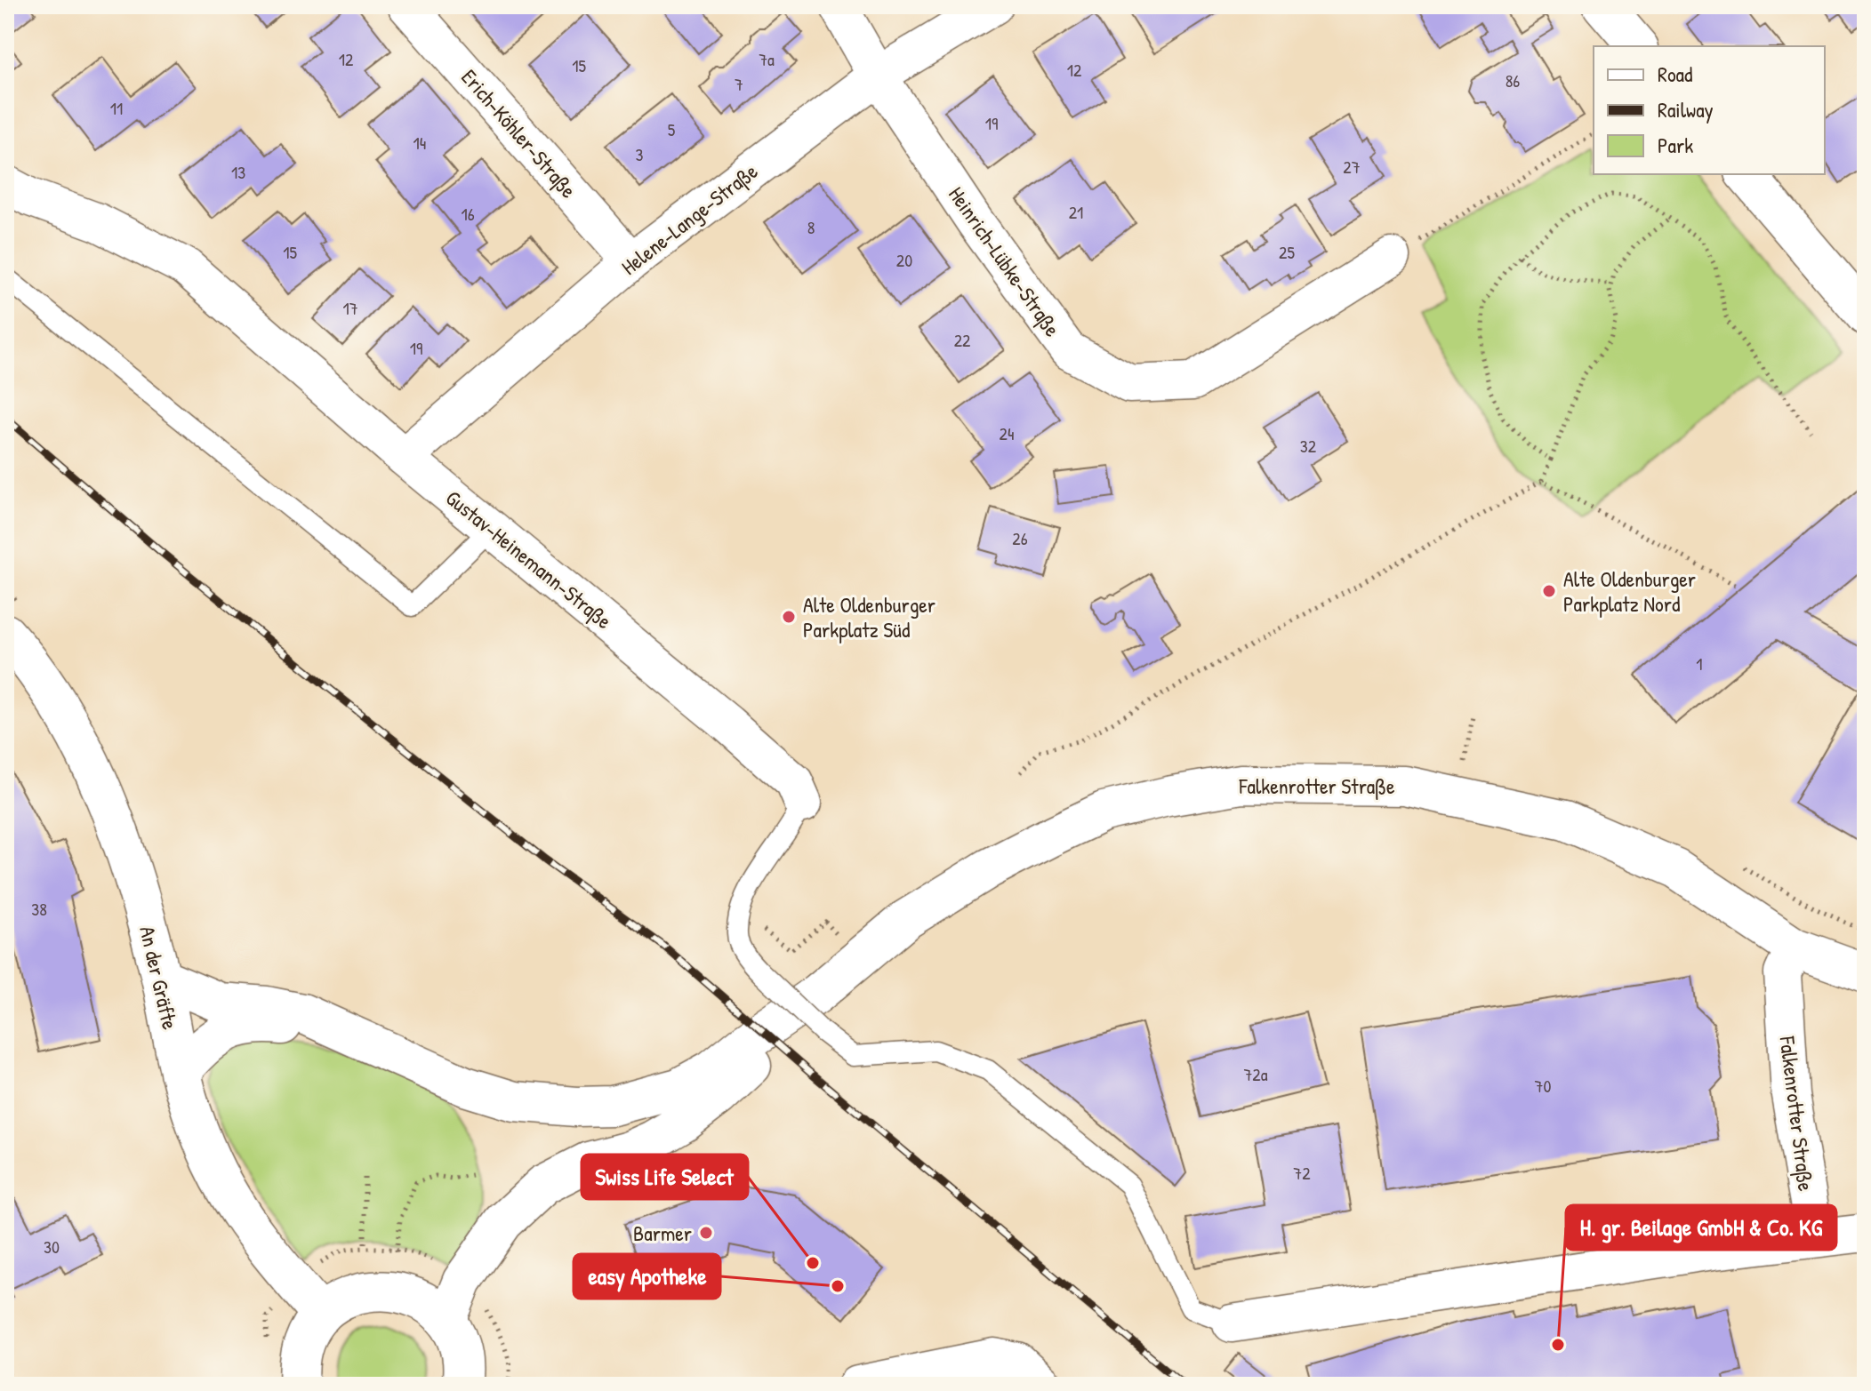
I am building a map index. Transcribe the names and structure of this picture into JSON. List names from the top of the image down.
{
  "streets": {
    "main road": ["Falkenrotter Straße", "An der Gräfte"],
    "street": [
      "Erich-Köhler-Straße",
      "Helene-Lange-Straße",
      "Heinrich-Lübke-Straße",
      "Gustav-Heinemann-Straße"
    ]
  },
  "crossings": [
    ["Erich-Köhler-Straße", "Helene-Lange-Straße"],
    ["Helene-Lange-Straße", "Heinrich-Lübke-Straße"],
    ["Helene-Lange-Straße", "Gustav-Heinemann-Straße"],
    ["Falkenrotter Straße", "An der Gräfte"]
  ],
  "places": [
    "Alte Oldenburger Parkplatz Nord",
    "Alte Oldenburger Parkplatz Süd",
    "Barmer",
    "Swiss Life Select",
    "easy Apotheke",
    "H. gr. Beilage GmbH & Co. KG"
  ],
  "house_numbers": [
    "12",
    "7a",
    "15",
    "12",
    "86",
    "7",
    "11",
    "19",
    "5",
    "14",
    "3",
    "27",
    "13",
    "21",
    "16",
    "8",
    "15",
    "25",
    "20",
    "17",
    "22",
    "19",
    "24",
    "32",
    "26",
    "1",
    "38",
    "72a",
    "70",
    "72",
    "30"
  ],
  "legend": ["Road", "Railway", "Park"]
}
